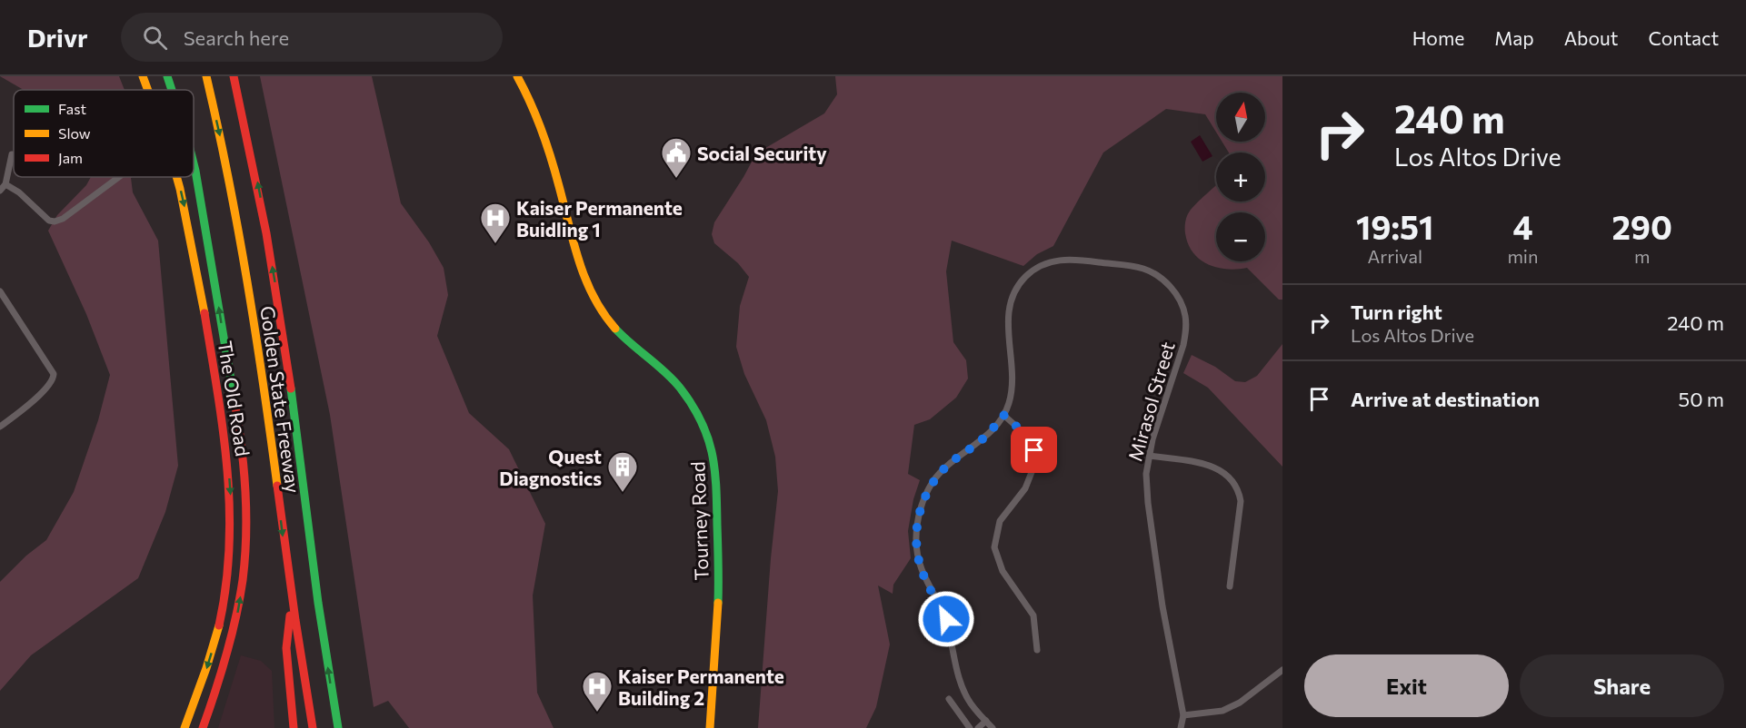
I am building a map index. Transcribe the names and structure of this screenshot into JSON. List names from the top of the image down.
{
  "streets": {
    "main road": ["The Old Road", "Golden State Freeway", "Tourney Road"],
    "street": ["Mirasol Street"]
  },
  "places": {
    "public building": ["Social Security"],
    "hospital": ["Kaiser Permanente Buidling 1", "Kaiser Permanente Building 2"],
    "building": ["Quest Diagnostics"]
  },
  "legend": ["Fast", "Slow", "Jam"],
  "north": "top",
  "page": {
    "header": "Drivr",
    "search": "Search here",
    "nav": [
      "Home",
      "Map",
      "About",
      "Contact"
    ],
    "turn": ["240 m", "Los Altos Drive"],
    "map_buttons": ["+", "−"],
    "eta": [
      "19:51",
      "Arrival",
      "4",
      "min",
      "290",
      "m"
    ],
    "list": [
      {
        "name": "Turn right",
        "note": "Los Altos Drive",
        "value": "240 m"
      },
      {
        "name": "Arrive at destination",
        "value": "50 m"
      }
    ],
    "buttons": ["Exit", "Share"]
  }
}
